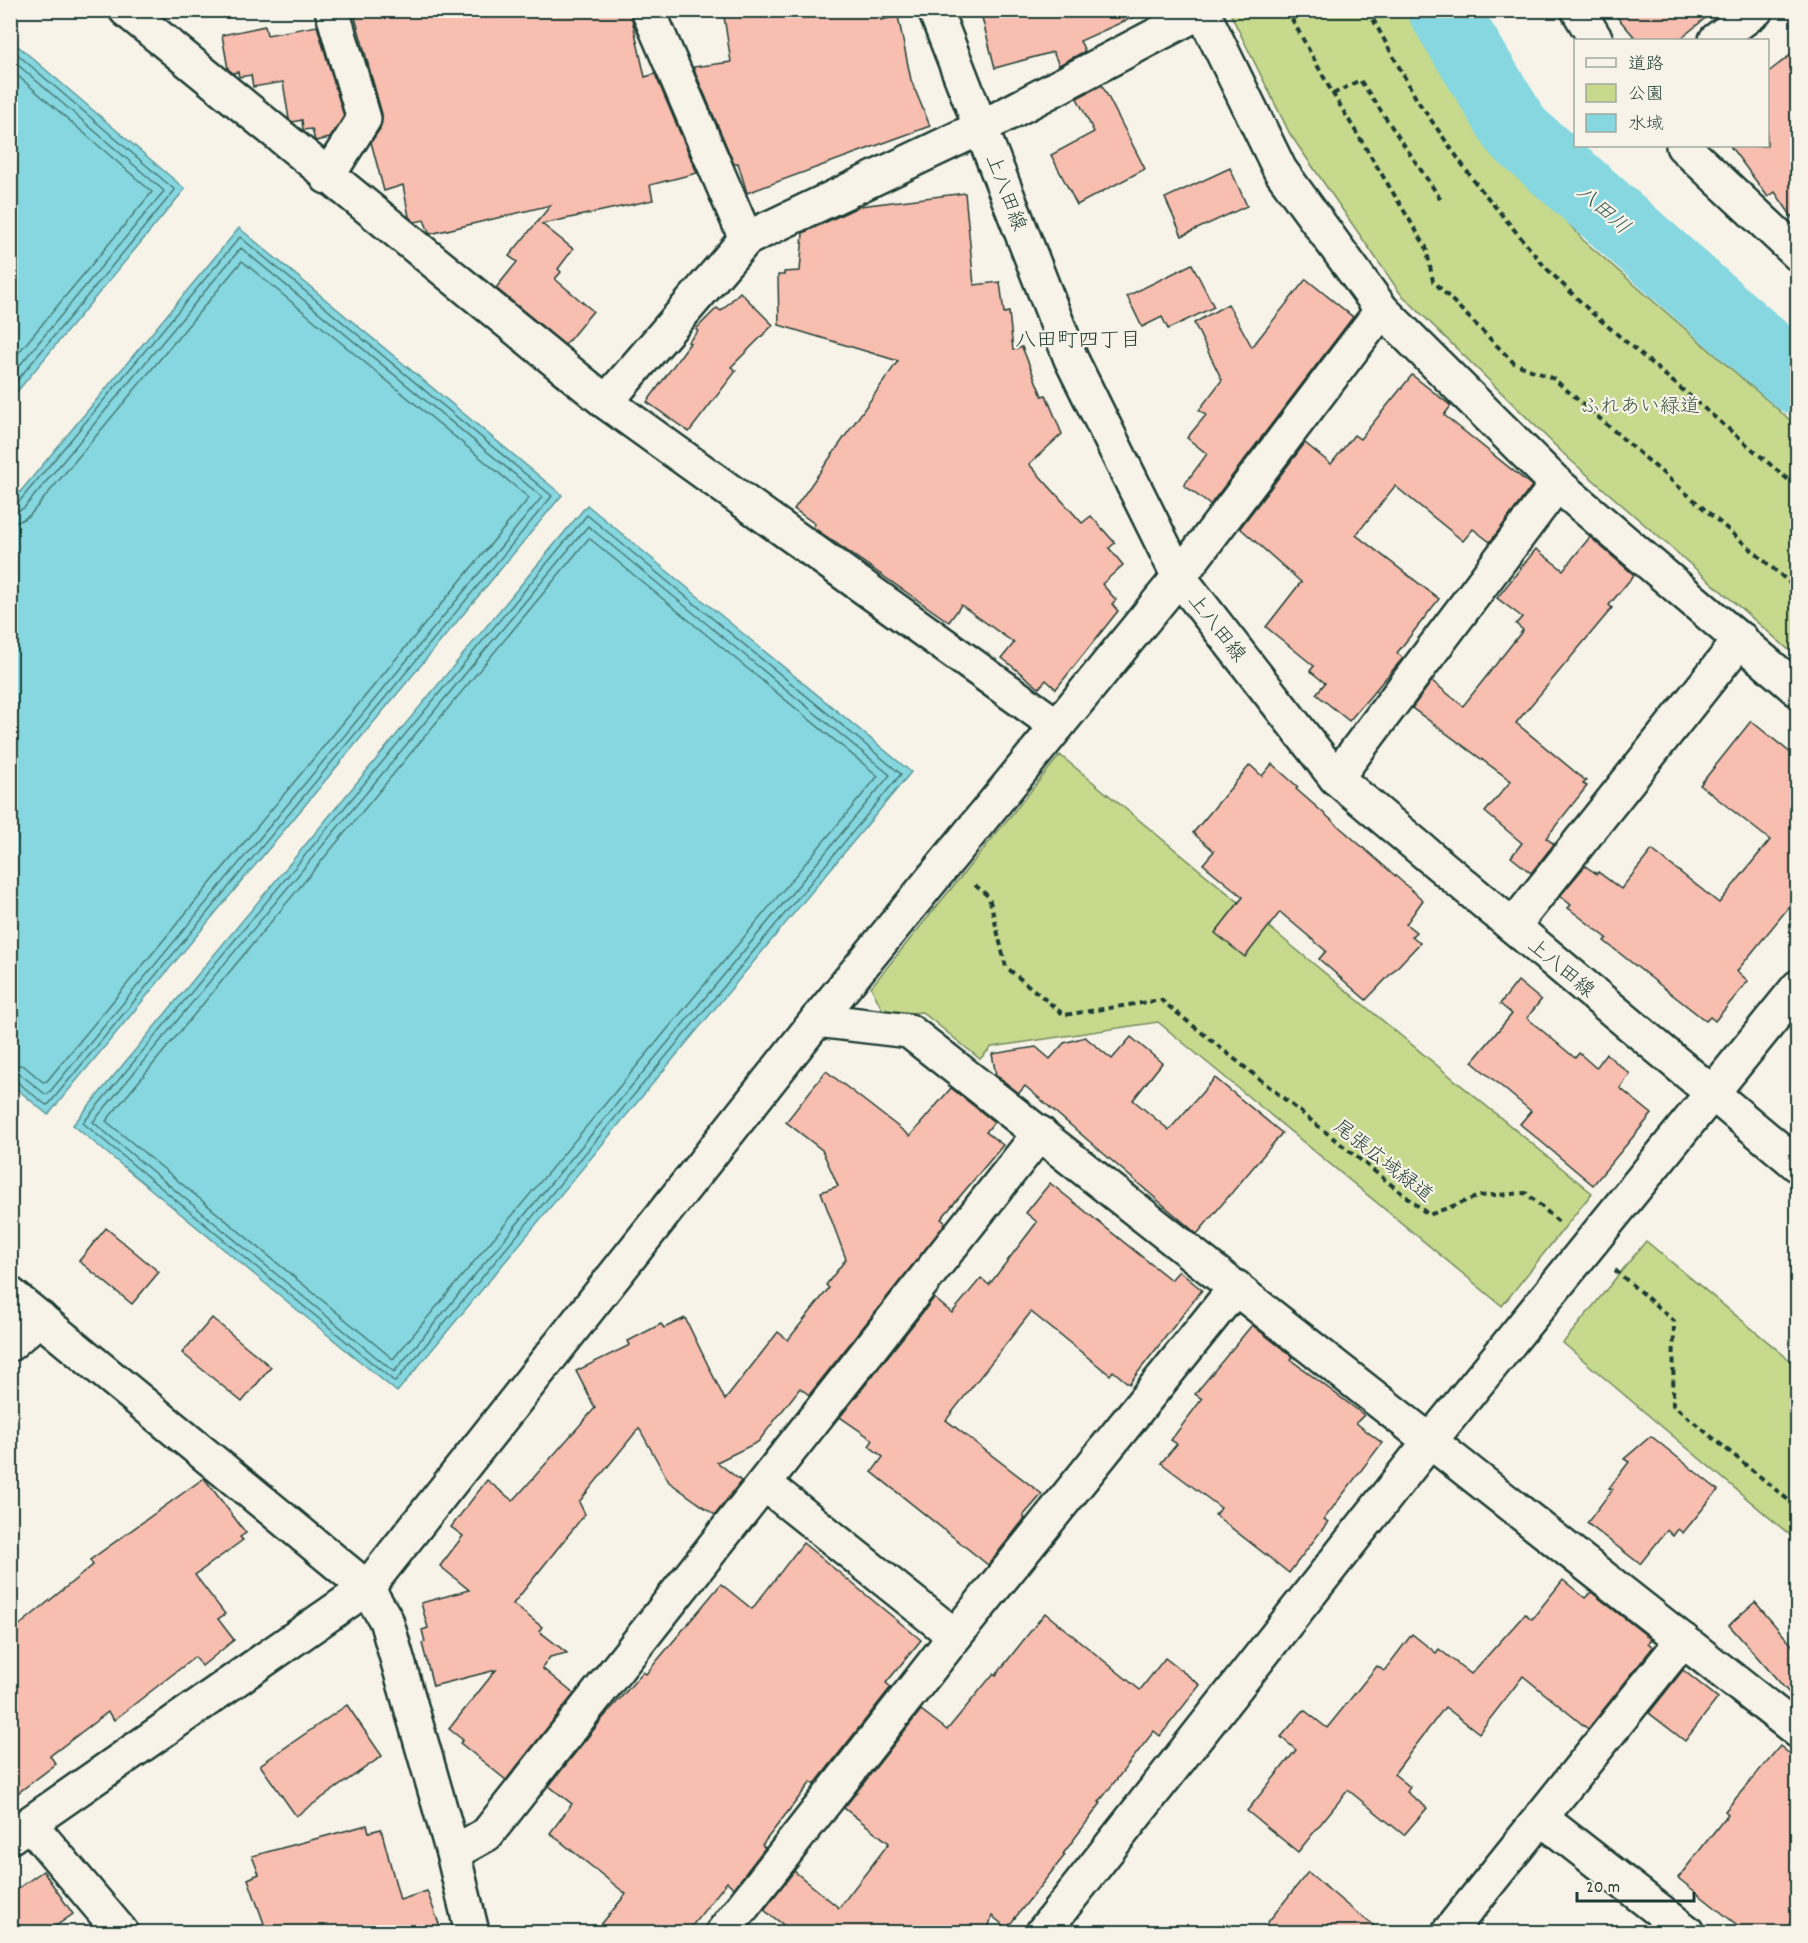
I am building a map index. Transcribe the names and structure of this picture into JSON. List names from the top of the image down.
{
  "streets": {
    "street": ["上八田線"],
    "path": ["尾張広域緑道"]
  },
  "districts": ["八田町四丁目"],
  "water": ["八田川"],
  "parks": ["ふれあい緑道"],
  "legend": ["道路", "公園", "水域"],
  "scale_bar": "20 m"
}
